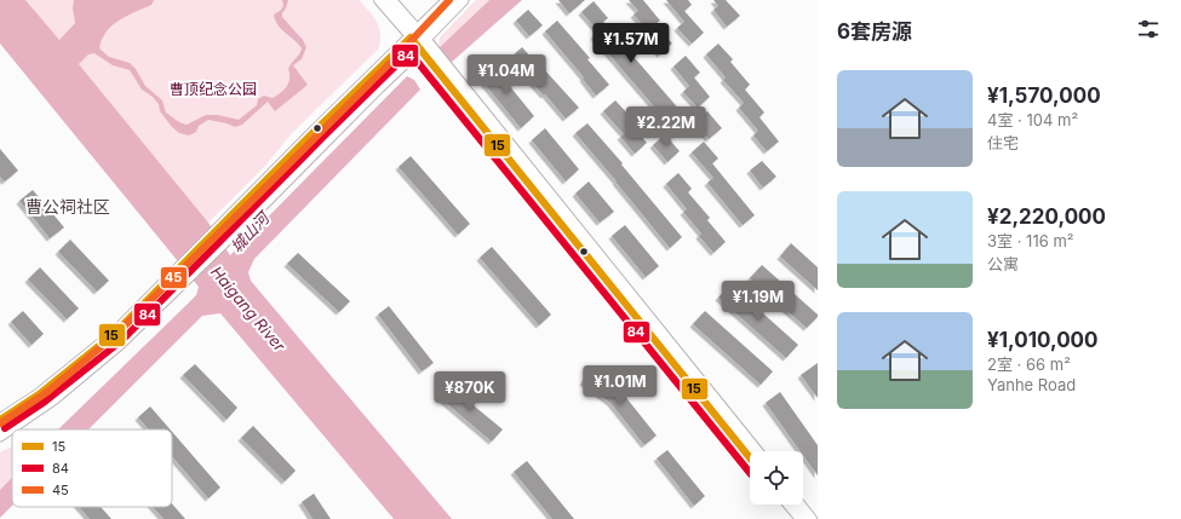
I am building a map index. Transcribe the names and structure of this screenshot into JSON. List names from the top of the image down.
{
  "districts": ["曹公祠社区"],
  "water": ["城山河", "Haigang River"],
  "parks": ["曹顶纪念公园"],
  "lines": ["transit line 45", "transit line 15", "transit line 84"],
  "legend": ["15", "84", "45"],
  "page": {
    "heading": "6套房源",
    "price": [
      "¥1.57M",
      "¥1.04M",
      "¥2.22M",
      "¥1.19M",
      "¥1.01M",
      "¥870K"
    ],
    "list": [
      {
        "name": "¥1,570,000",
        "note": "4室 · 104 m² · 住宅"
      },
      {
        "name": "¥2,220,000",
        "note": "3室 · 116 m² · 公寓"
      },
      {
        "name": "¥1,010,000",
        "note": "2室 · 66 m² · Yanhe Road"
      }
    ]
  }
}
